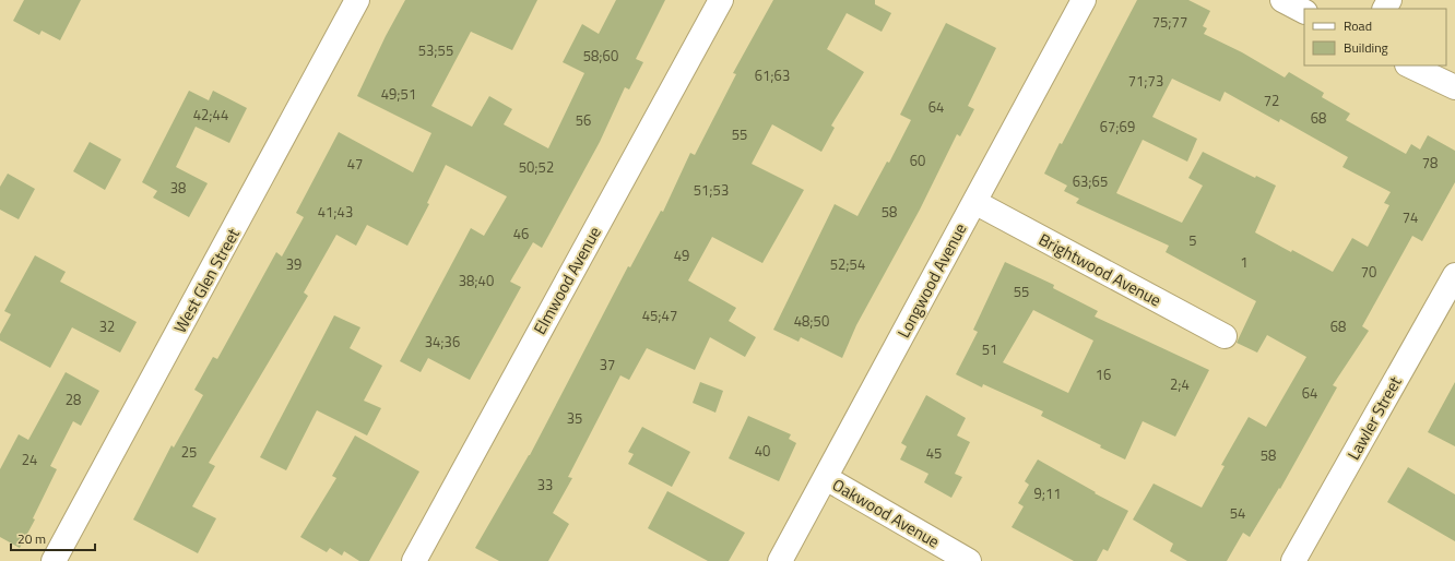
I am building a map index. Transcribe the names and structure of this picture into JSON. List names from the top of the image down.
{
  "streets": {
    "street": [
      "Brightwood Avenue",
      "West Glen Street",
      "Elmwood Avenue",
      "Longwood Avenue",
      "Lawler Street",
      "Oakwood Avenue"
    ]
  },
  "crossings": [
    ["Brightwood Avenue", "Longwood Avenue"],
    ["Longwood Avenue", "Oakwood Avenue"]
  ],
  "house_numbers": [
    "75;77",
    "53;55",
    "58;60",
    "61;63",
    "71;73",
    "49;51",
    "72",
    "64",
    "42;44",
    "68",
    "56",
    "67;69",
    "55",
    "60",
    "78",
    "47",
    "50;52",
    "63;65",
    "38",
    "51;53",
    "41;43",
    "58",
    "74",
    "46",
    "5",
    "49",
    "1",
    "39",
    "52;54",
    "70",
    "38;40",
    "55",
    "45;47",
    "48;50",
    "32",
    "68",
    "34;36",
    "51",
    "37",
    "16",
    "2;4",
    "64",
    "28",
    "35",
    "40",
    "25",
    "45",
    "58",
    "24",
    "33",
    "9;11",
    "54"
  ],
  "legend": ["Road", "Building"],
  "scale_bar": "20 m"
}
